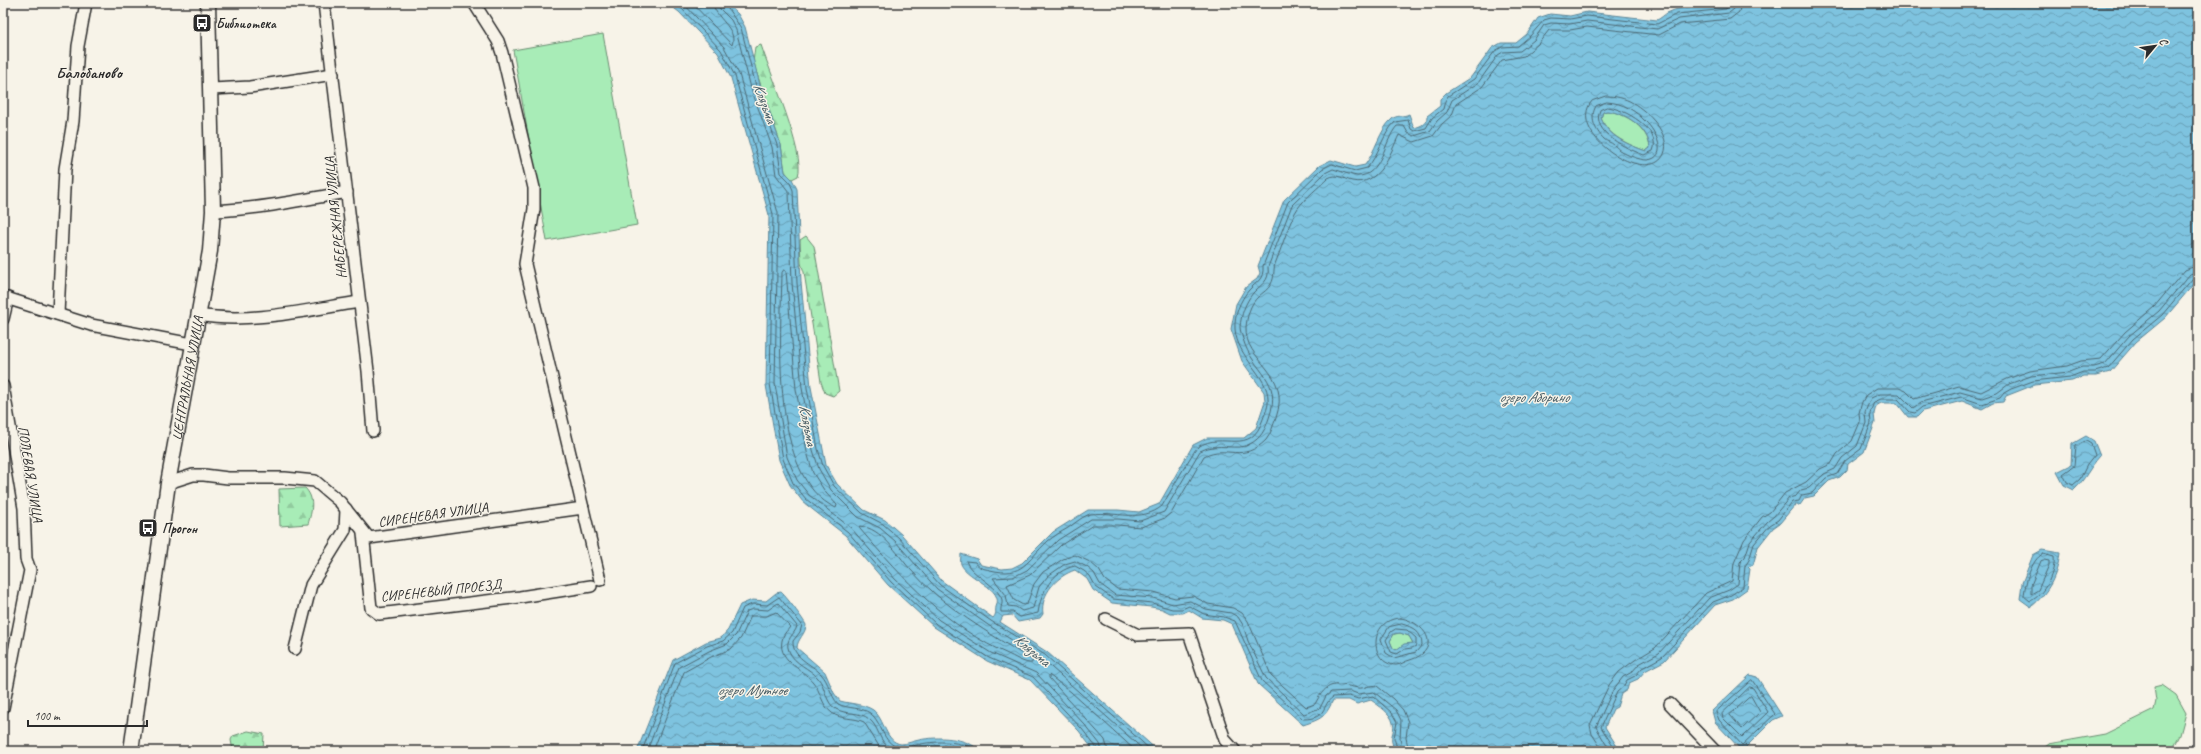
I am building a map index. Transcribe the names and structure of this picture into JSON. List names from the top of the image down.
{
  "streets": {
    "main road": ["ЦЕНТРАЛЬНАЯ УЛИЦА"],
    "street": [
      "НАБЕРЕЖНАЯ УЛИЦА",
      "ПОЛЕВАЯ УЛИЦА",
      "СИРЕНЕВАЯ УЛИЦА",
      "СИРЕНЕВЫЙ ПРОЕЗД"
    ]
  },
  "crossings": [
    ["ЦЕНТРАЛЬНАЯ УЛИЦА", "СИРЕНЕВАЯ УЛИЦА"],
    ["СИРЕНЕВАЯ УЛИЦА", "СИРЕНЕВЫЙ ПРОЕЗД"]
  ],
  "districts": ["Балобаново"],
  "water": ["Клязьма", "озеро Аборино", "озеро Мутное"],
  "places": {
    "bus stop": ["Библиотека", "Прогон"]
  },
  "scale_bar": "100 m",
  "north": "top right"
}
